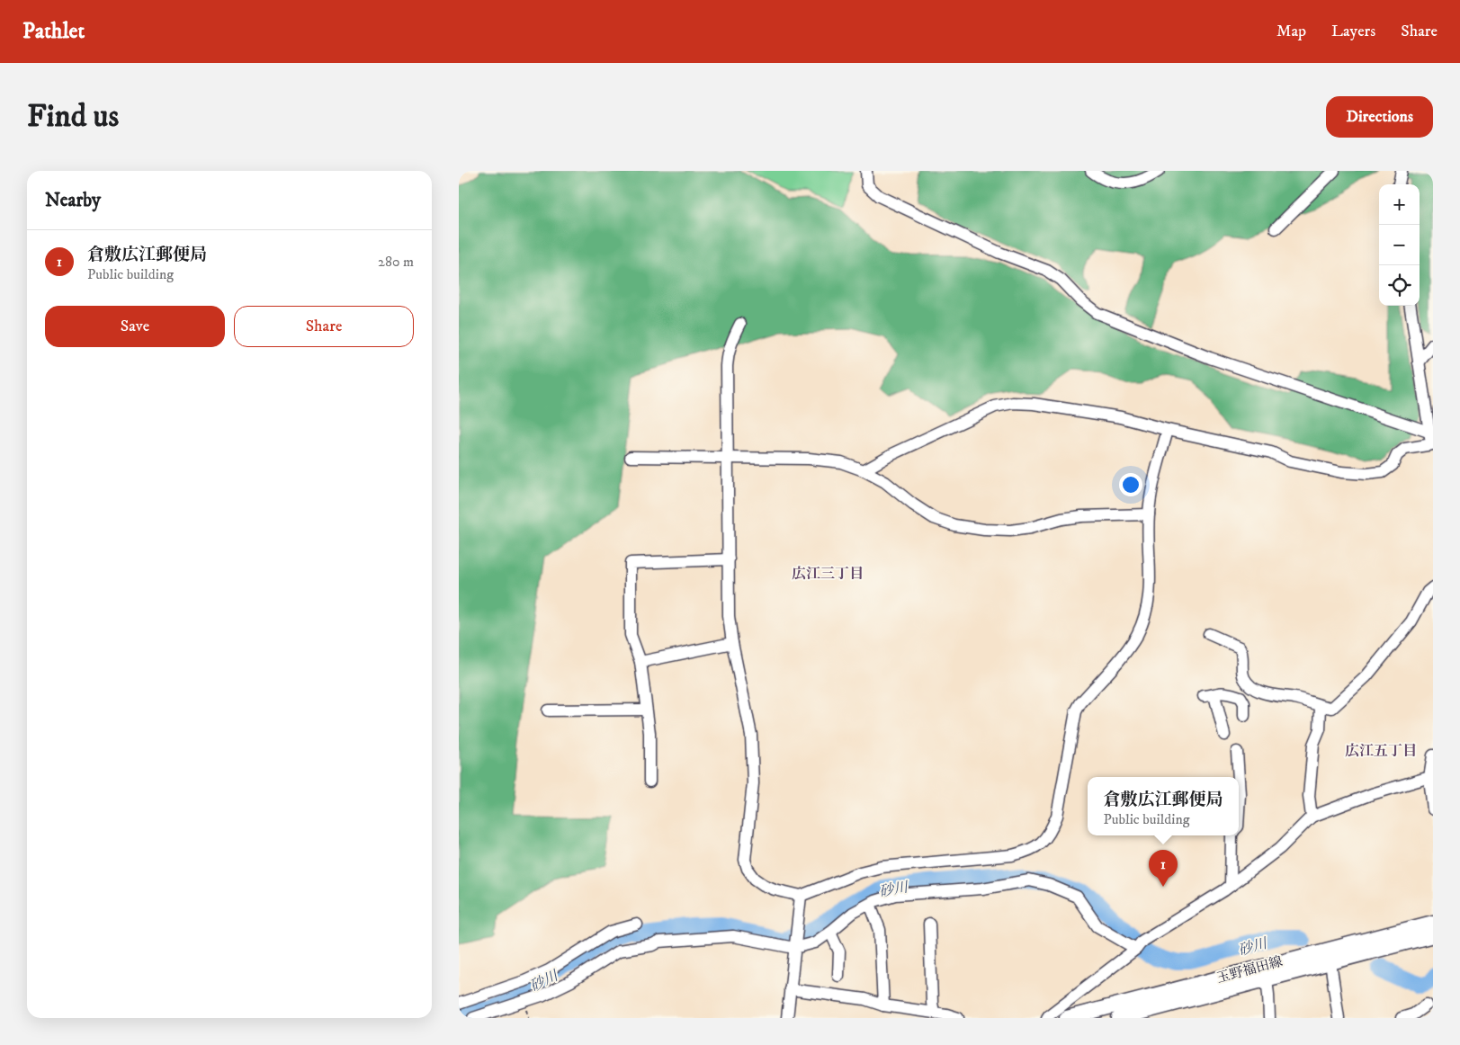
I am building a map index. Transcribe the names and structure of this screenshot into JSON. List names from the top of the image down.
{
  "streets": {
    "main road": ["玉野福田線"]
  },
  "districts": ["広江三丁目", "広江五丁目"],
  "water": ["砂川"],
  "page": {
    "header": "Pathlet",
    "nav": ["Map", "Layers", "Share"],
    "buttons": [
      "Directions",
      ["Save", "Share"]
    ],
    "title": "Find us",
    "heading": "Nearby",
    "map_buttons": ["+", "−"],
    "list": [
      {
        "mark": "1",
        "name": "倉敷広江郵便局",
        "note": "Public building",
        "value": "280 m"
      }
    ],
    "popup": ["倉敷広江郵便局", "Public building"],
    "pins": "1"
  }
}
